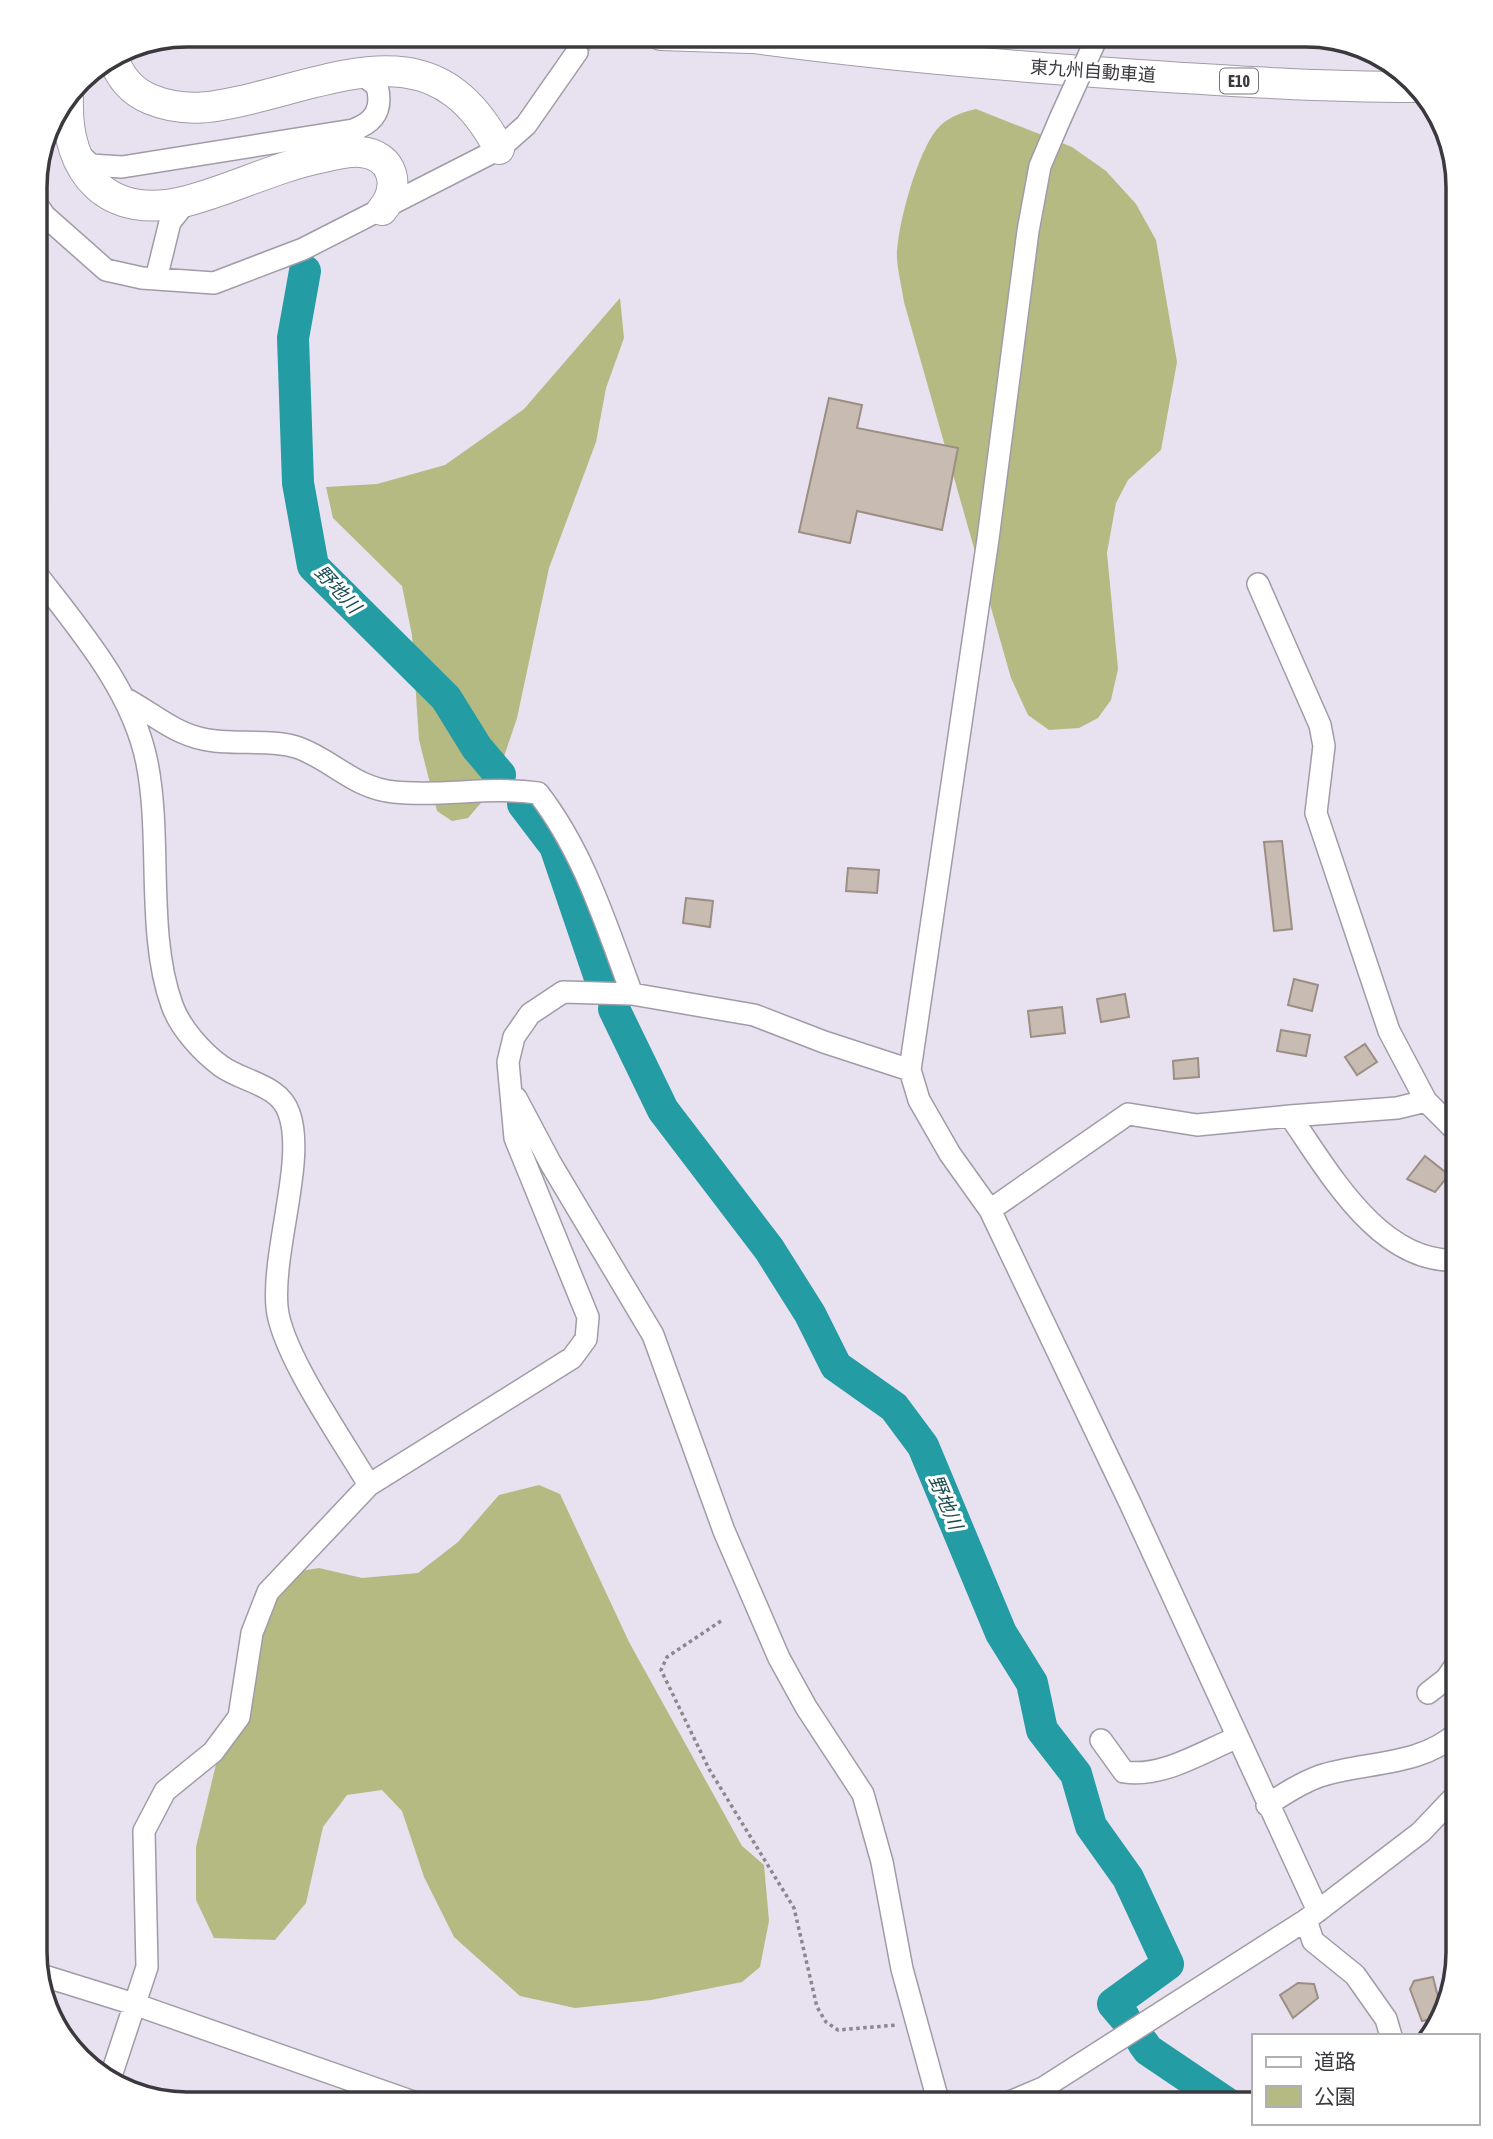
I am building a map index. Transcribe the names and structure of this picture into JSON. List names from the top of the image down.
{
  "streets": {
    "highway": ["東九州自動車道", "E10"]
  },
  "water": ["野地川"],
  "legend": ["道路", "公園"]
}
